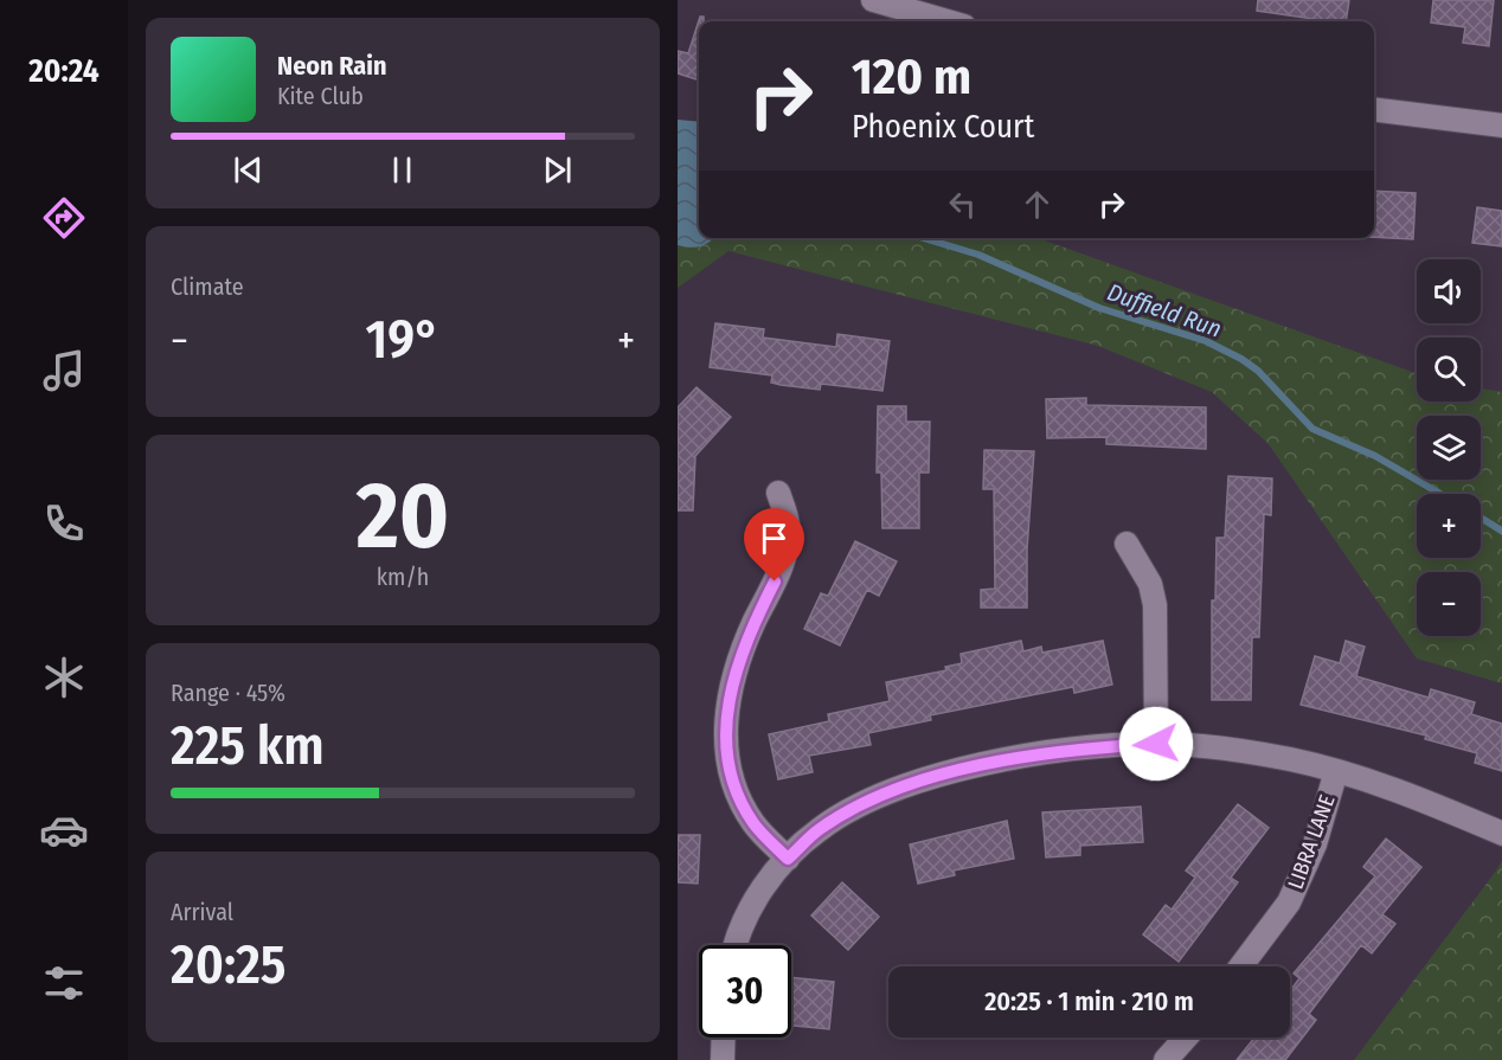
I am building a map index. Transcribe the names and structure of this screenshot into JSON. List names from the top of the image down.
{
  "streets": {
    "street": ["LIBRA LANE"]
  },
  "water": ["Duffield Run"],
  "page": {
    "tabs": "20:24",
    "turn": ["120 m", "Phoenix Court"],
    "song": ["Neon Rain", "Kite Club"],
    "tile": [
      "Climate",
      ["20", "km/h"],
      ["Range · 45%", "225 km"],
      ["Arrival", "20:25"]
    ],
    "map_buttons": ["+", "−"],
    "heat": ["−", "19°", "+"],
    "limit": "30",
    "trip": "20:25 · 1 min · 210 m"
  }
}
